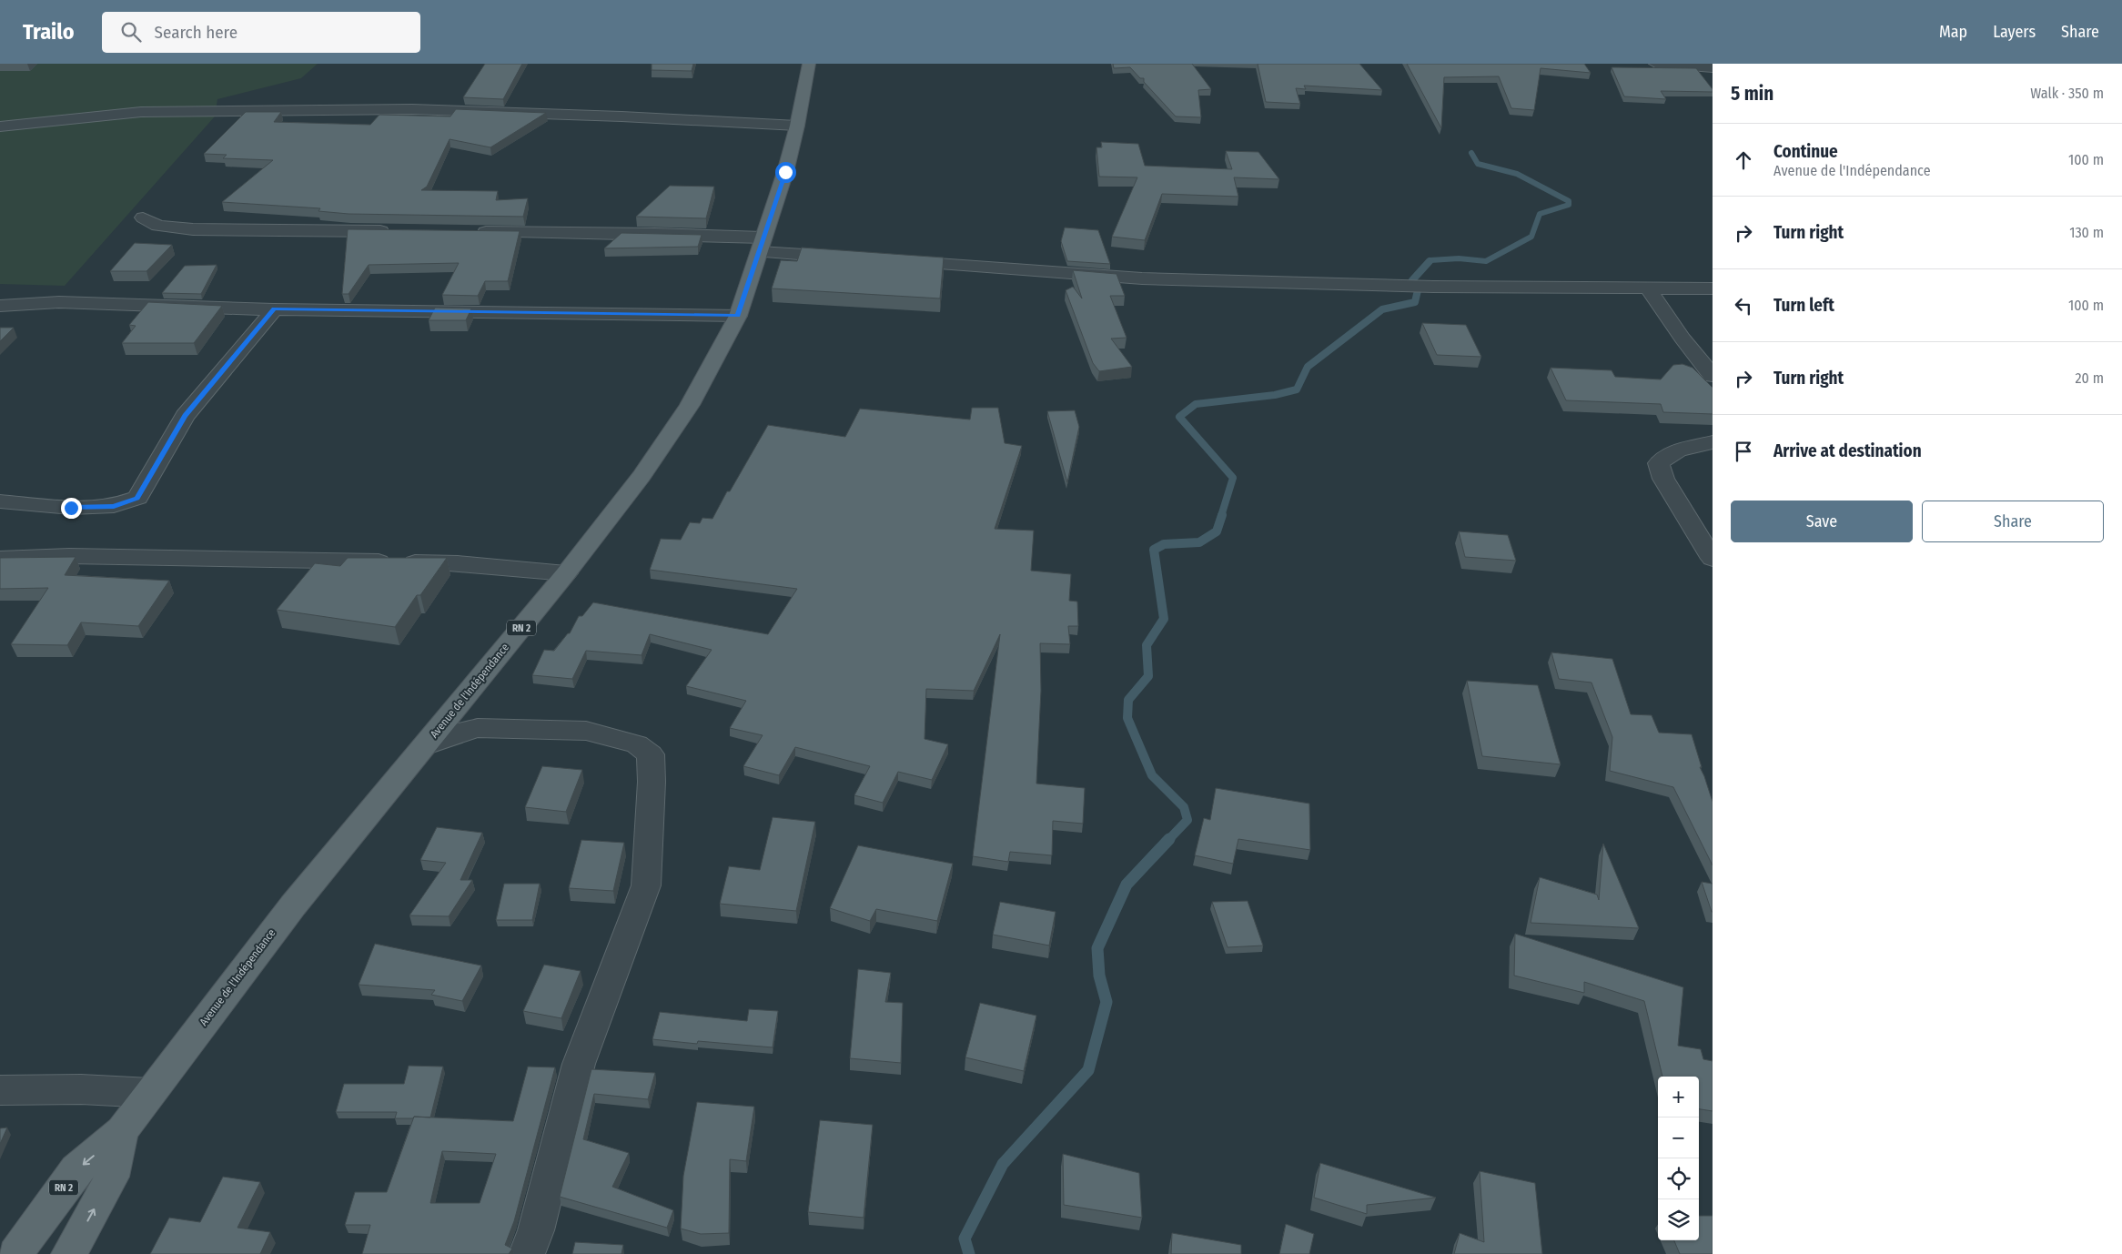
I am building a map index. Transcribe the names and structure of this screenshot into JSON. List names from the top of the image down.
{
  "streets": {
    "main road": ["RN 2", "Avenue de l'Indépendance"]
  },
  "page": {
    "header": "Trailo",
    "search": "Search here",
    "nav": ["Map", "Layers", "Share"],
    "heading": ["5 min", "Walk · 350 m"],
    "list": [
      ["Continue", "Avenue de l'Indépendance", "100 m"],
      ["Turn right", "130 m"],
      ["Turn left", "100 m"],
      ["Turn right", "20 m"],
      "Arrive at destination"
    ],
    "buttons": ["Save", "Share"],
    "map_buttons": ["+", "−"]
  }
}
